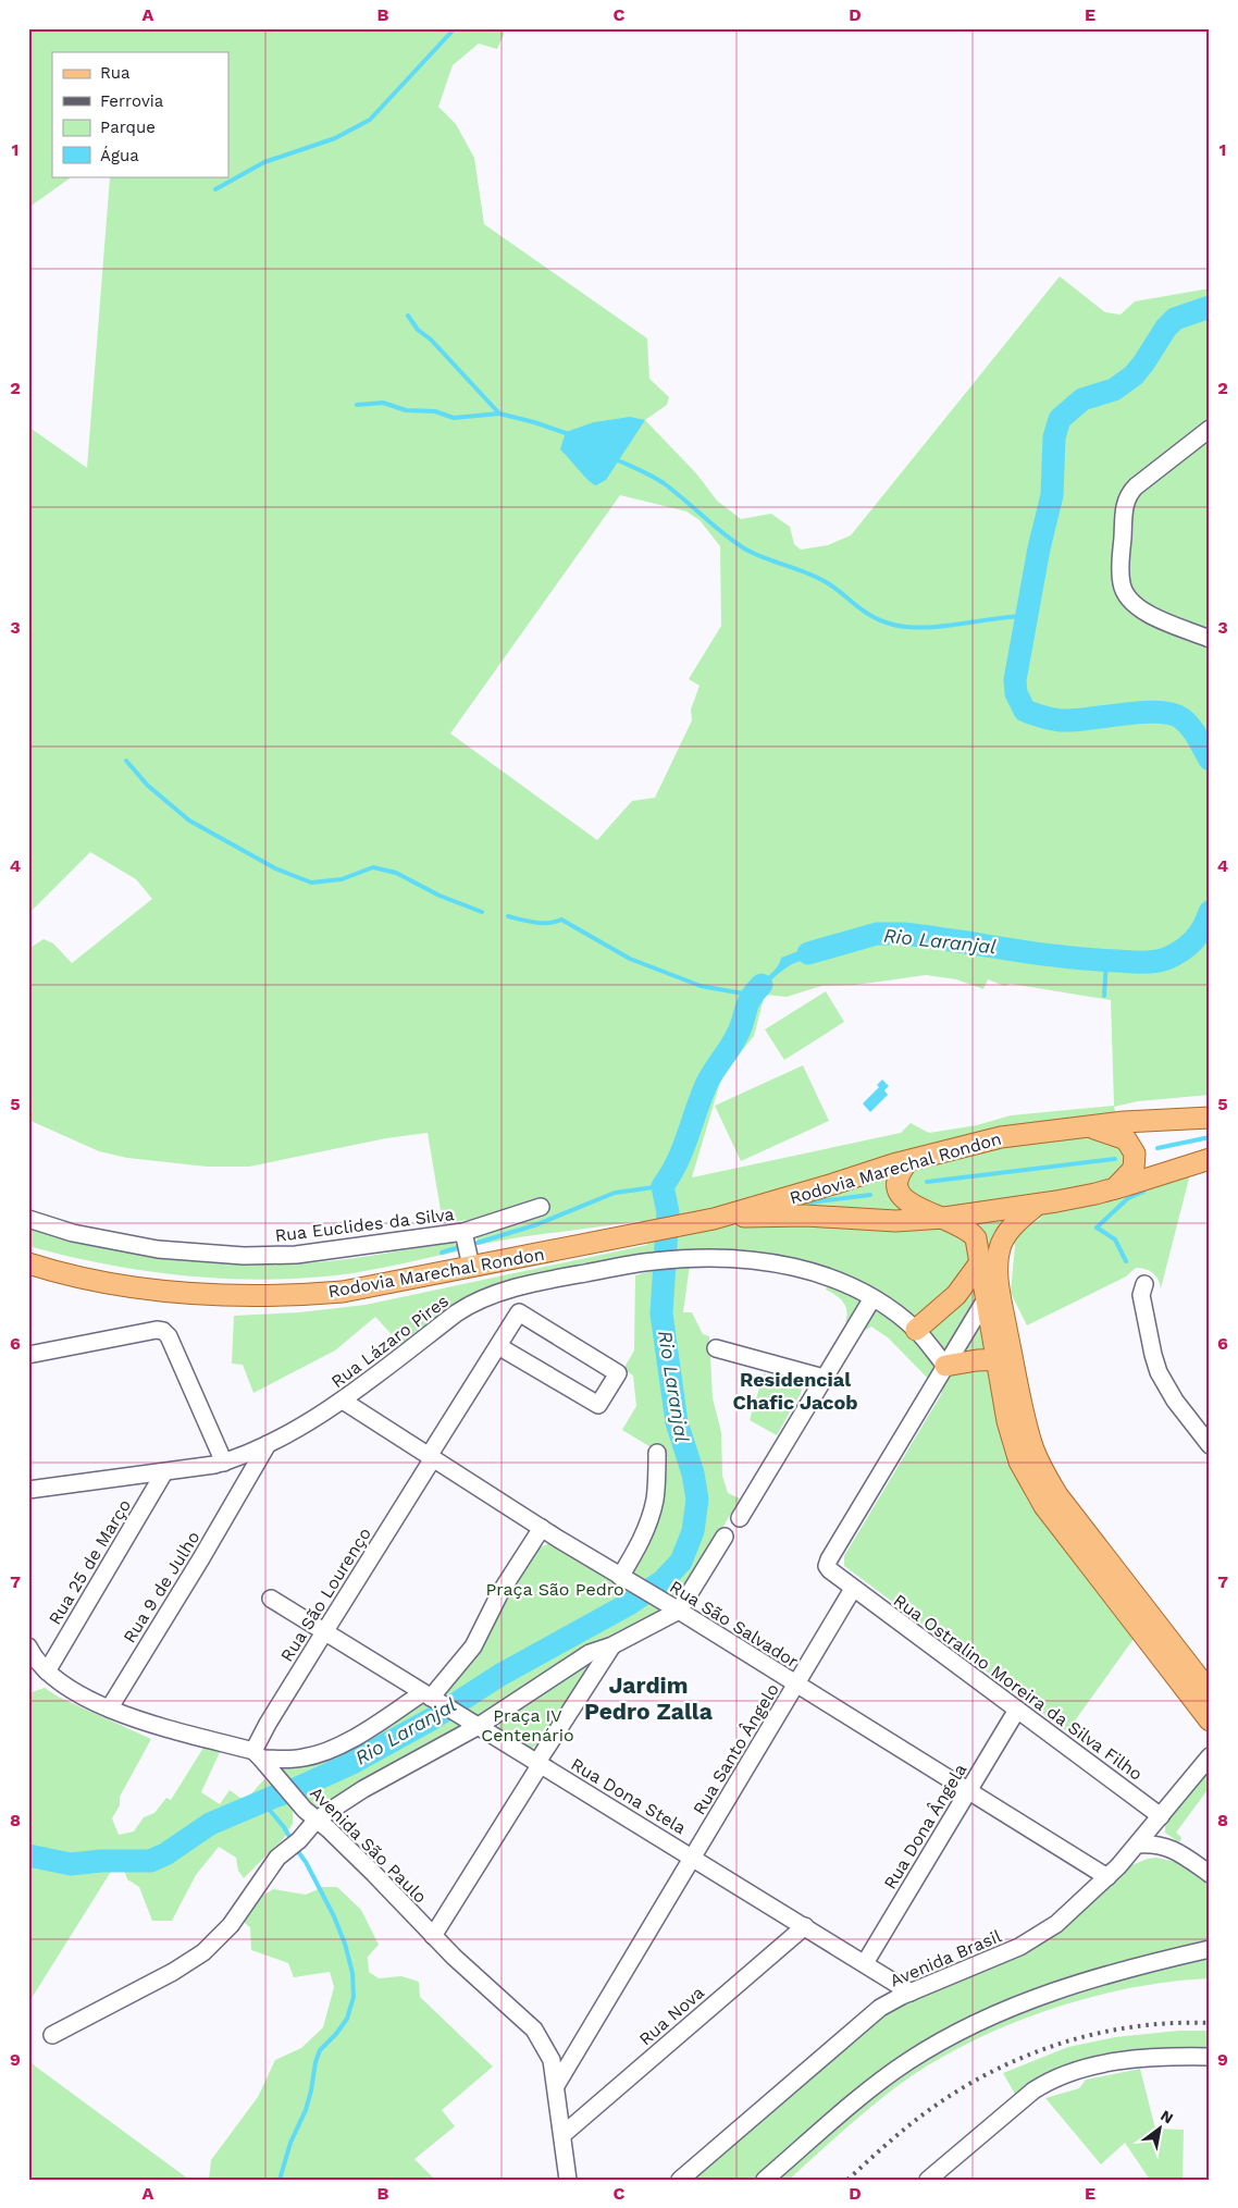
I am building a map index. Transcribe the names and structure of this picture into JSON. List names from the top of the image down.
{
  "streets": {
    "main road": ["Rodovia Marechal Rondon"],
    "street": [
      "Rua Euclides da Silva",
      "Rua Lázaro Pires",
      "Rua 25 de Março",
      "Rua 9 de Julho",
      "Rua São Lourenço",
      "Rua São Salvador",
      "Rua Ostralino Moreira da Silva Filho",
      "Rua Santo Ângelo",
      "Rua Dona Stela",
      "Rua Dona Ângela",
      "Avenida São Paulo",
      "Avenida Brasil",
      "Rua Nova"
    ]
  },
  "crossings": [
    ["Rua Lázaro Pires", "Rua 25 de Março"],
    ["Rua Lázaro Pires", "Rua 9 de Julho"],
    ["Rua Lázaro Pires", "Rua São Salvador"],
    ["Rua São Lourenço", "Rua São Salvador"],
    ["Rua São Lourenço", "Rua Dona Stela"],
    ["Rua São Lourenço", "Avenida São Paulo"],
    ["Rua São Salvador", "Rua Santo Ângelo"],
    ["Rua São Salvador", "Rua Dona Ângela"],
    ["Rua São Salvador", "Avenida Brasil"],
    ["Rua Ostralino Moreira da Silva Filho", "Rua Santo Ângelo"],
    ["Rua Ostralino Moreira da Silva Filho", "Rua Dona Ângela"],
    ["Rua Ostralino Moreira da Silva Filho", "Avenida Brasil"],
    ["Rua Santo Ângelo", "Rua Dona Stela"],
    ["Rua Santo Ângelo", "Avenida São Paulo"],
    ["Rua Dona Stela", "Rua Dona Ângela"],
    ["Rua Dona Stela", "Avenida Brasil"],
    ["Rua Dona Stela", "Rua Nova"],
    ["Avenida São Paulo", "Rua Nova"]
  ],
  "districts": ["Residencial Chafic Jacob", "Jardim Pedro Zalla"],
  "water": ["Rio Laranjal"],
  "parks": ["Praça São Pedro", "Praça IV Centenário"],
  "legend": [
    "Rua",
    "Ferrovia",
    "Parque",
    "Água"
  ],
  "north": "top right",
  "grid": {
    "columns": [
      "A",
      "B",
      "C",
      "D",
      "E"
    ],
    "rows": [
      "1",
      "2",
      "3",
      "4",
      "5",
      "6",
      "7",
      "8",
      "9"
    ]
  }
}
